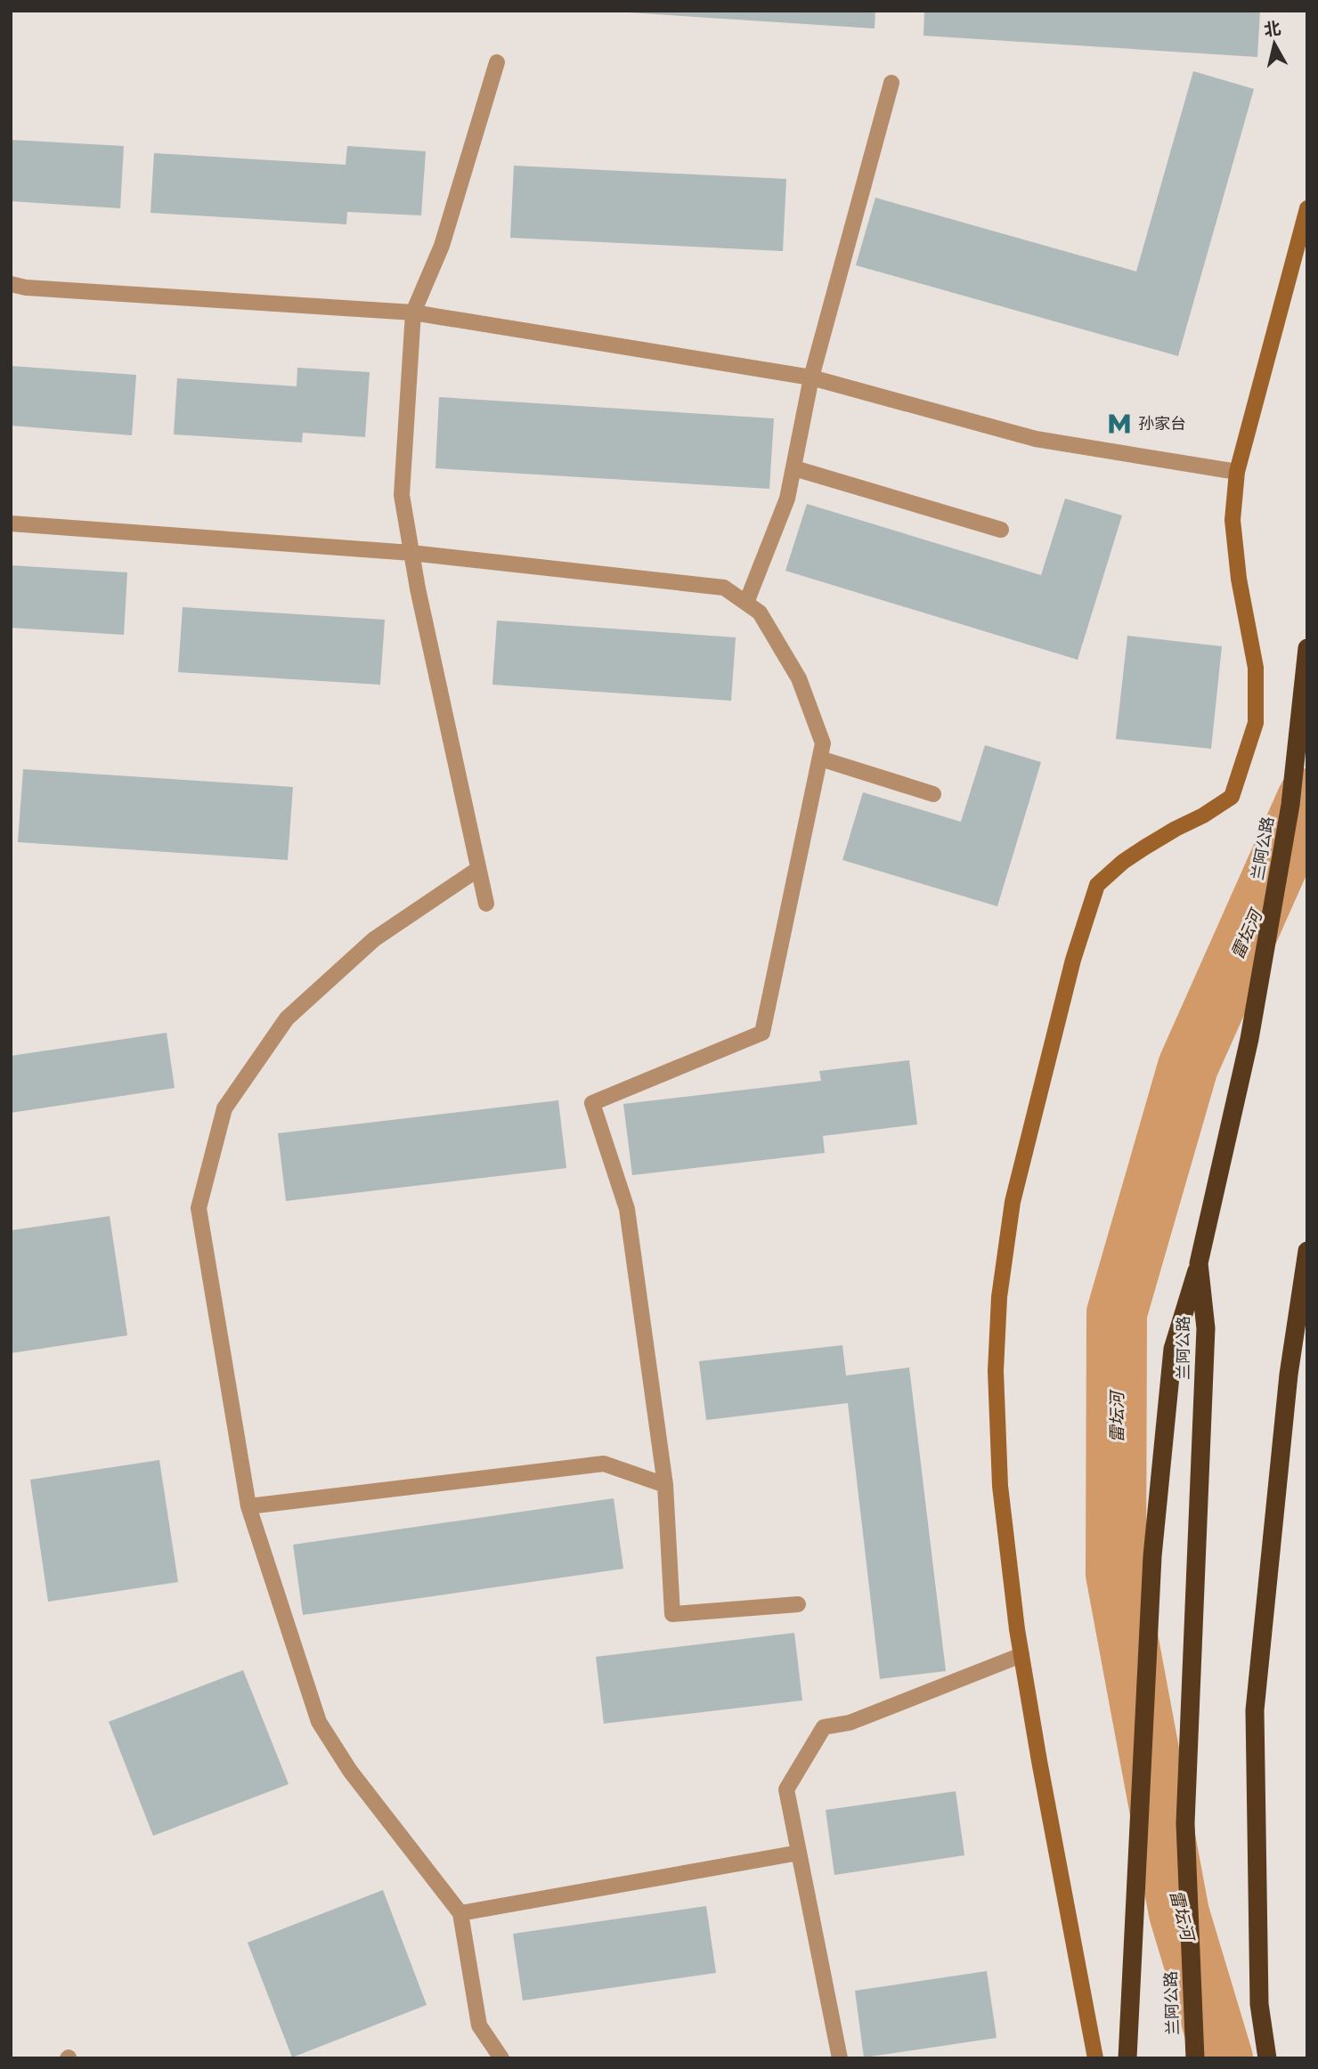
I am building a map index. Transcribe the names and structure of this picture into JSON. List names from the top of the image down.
{
  "streets": {
    "highway": ["兰阿公路"]
  },
  "water": ["雷坛河"],
  "places": {
    "metro station": ["孙家台"]
  },
  "north": "top"
}
